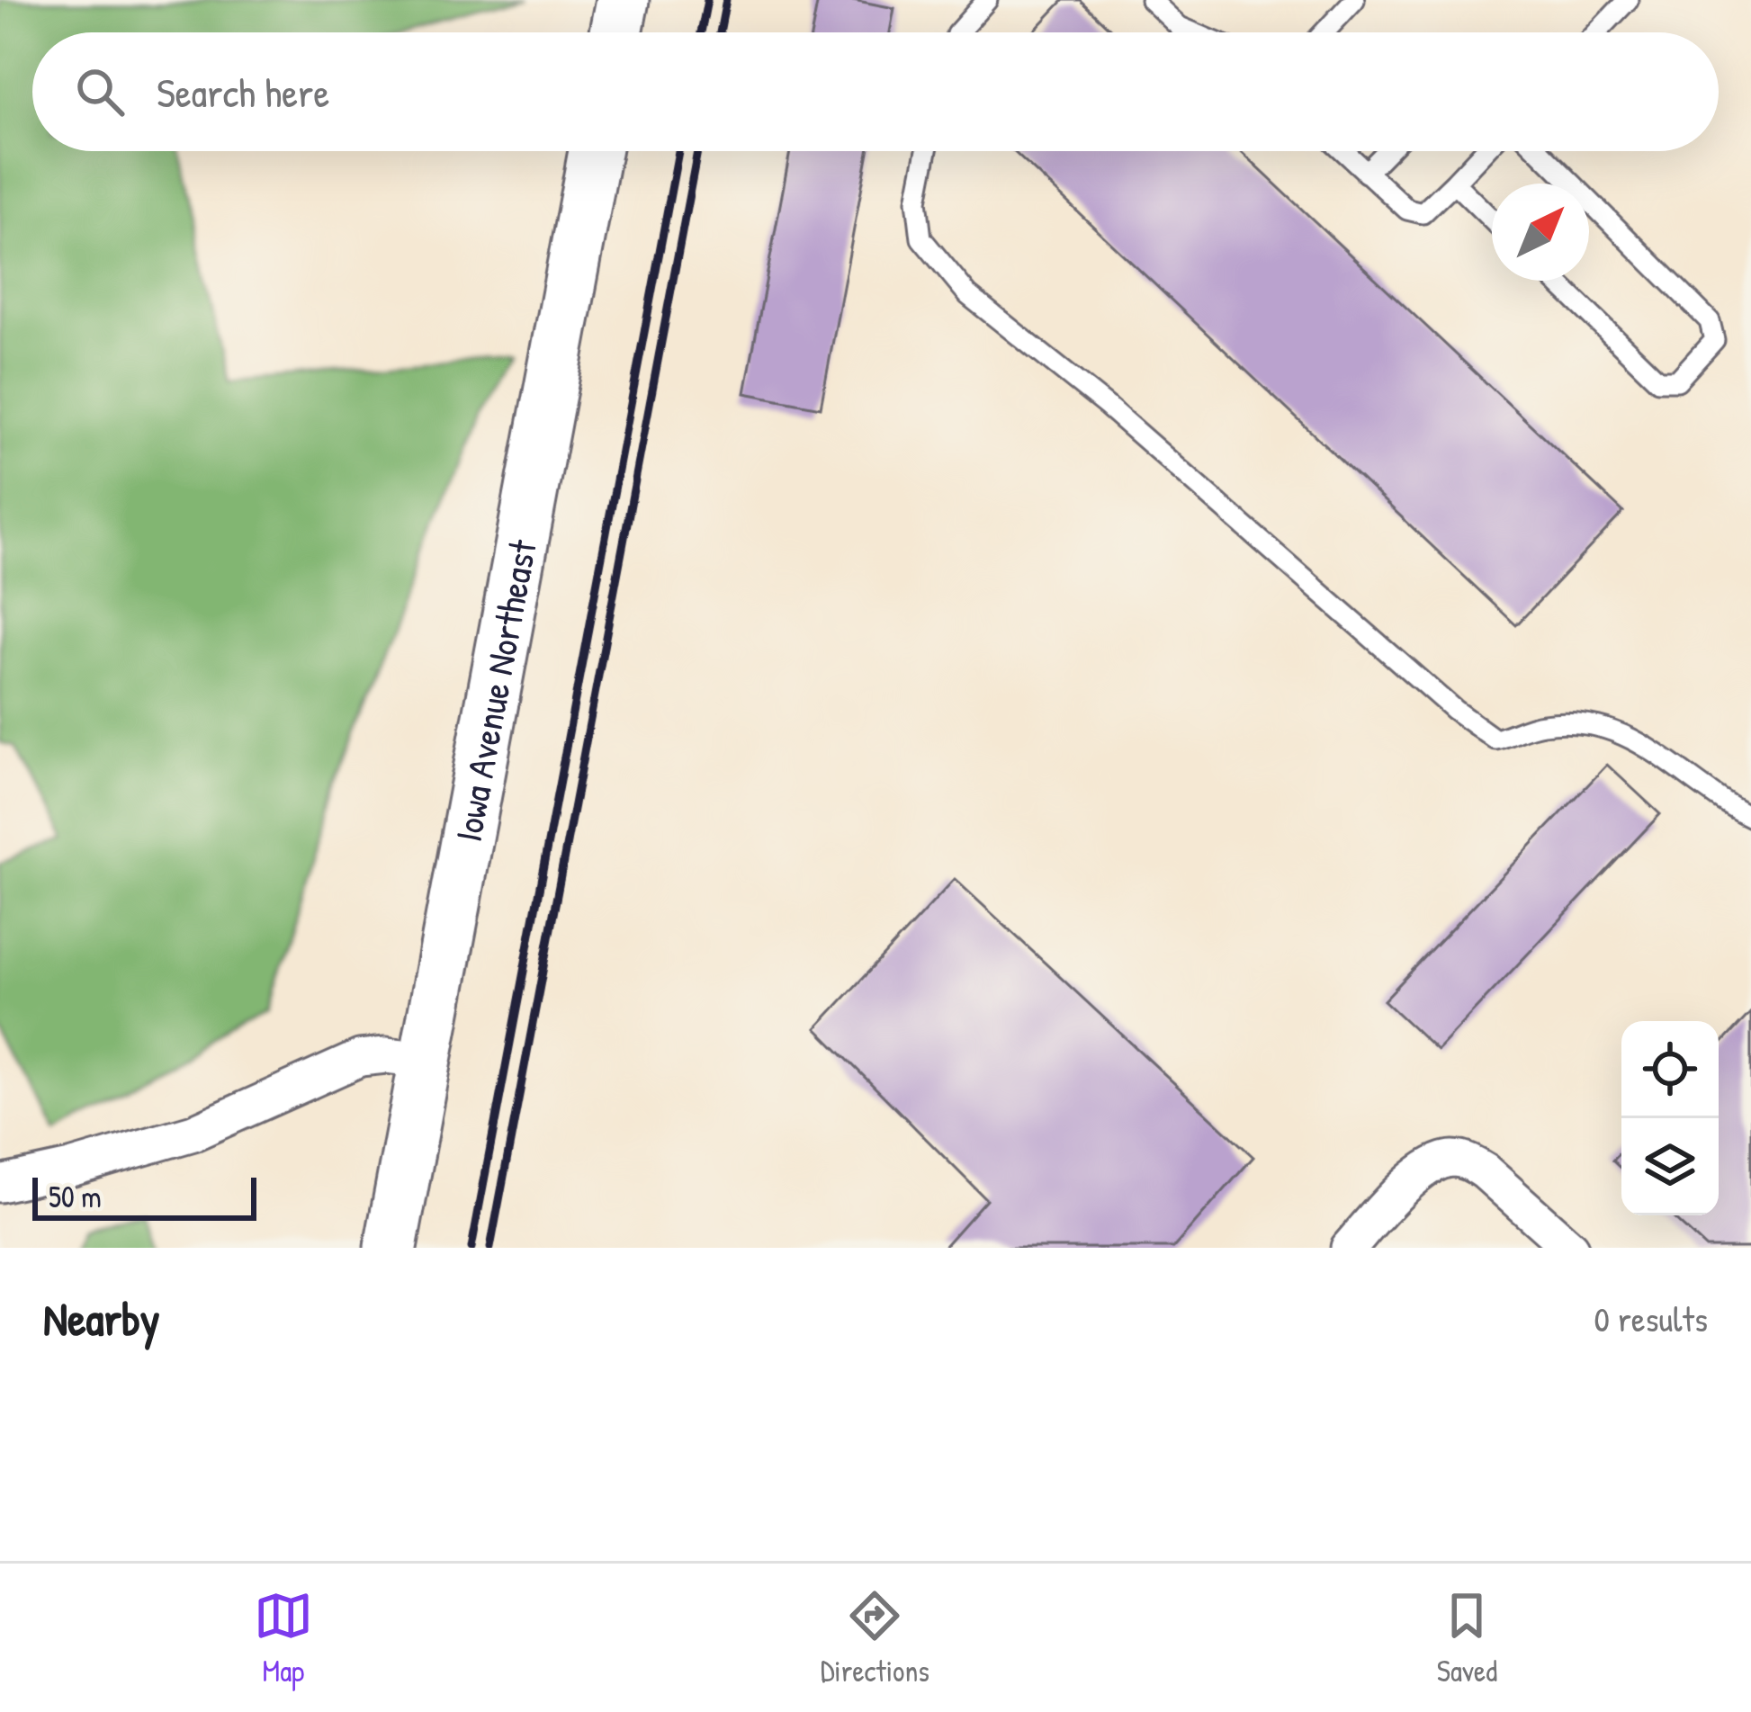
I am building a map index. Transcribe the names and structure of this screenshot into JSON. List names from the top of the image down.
{
  "streets": {
    "main road": ["Iowa Avenue Northeast"]
  },
  "scale_bar": "50 m",
  "north": "top right",
  "page": {
    "search": "Search here",
    "scale": "50 m",
    "heading": ["Nearby", "0 results"],
    "nav": ["Map", "Directions", "Saved"]
  }
}
